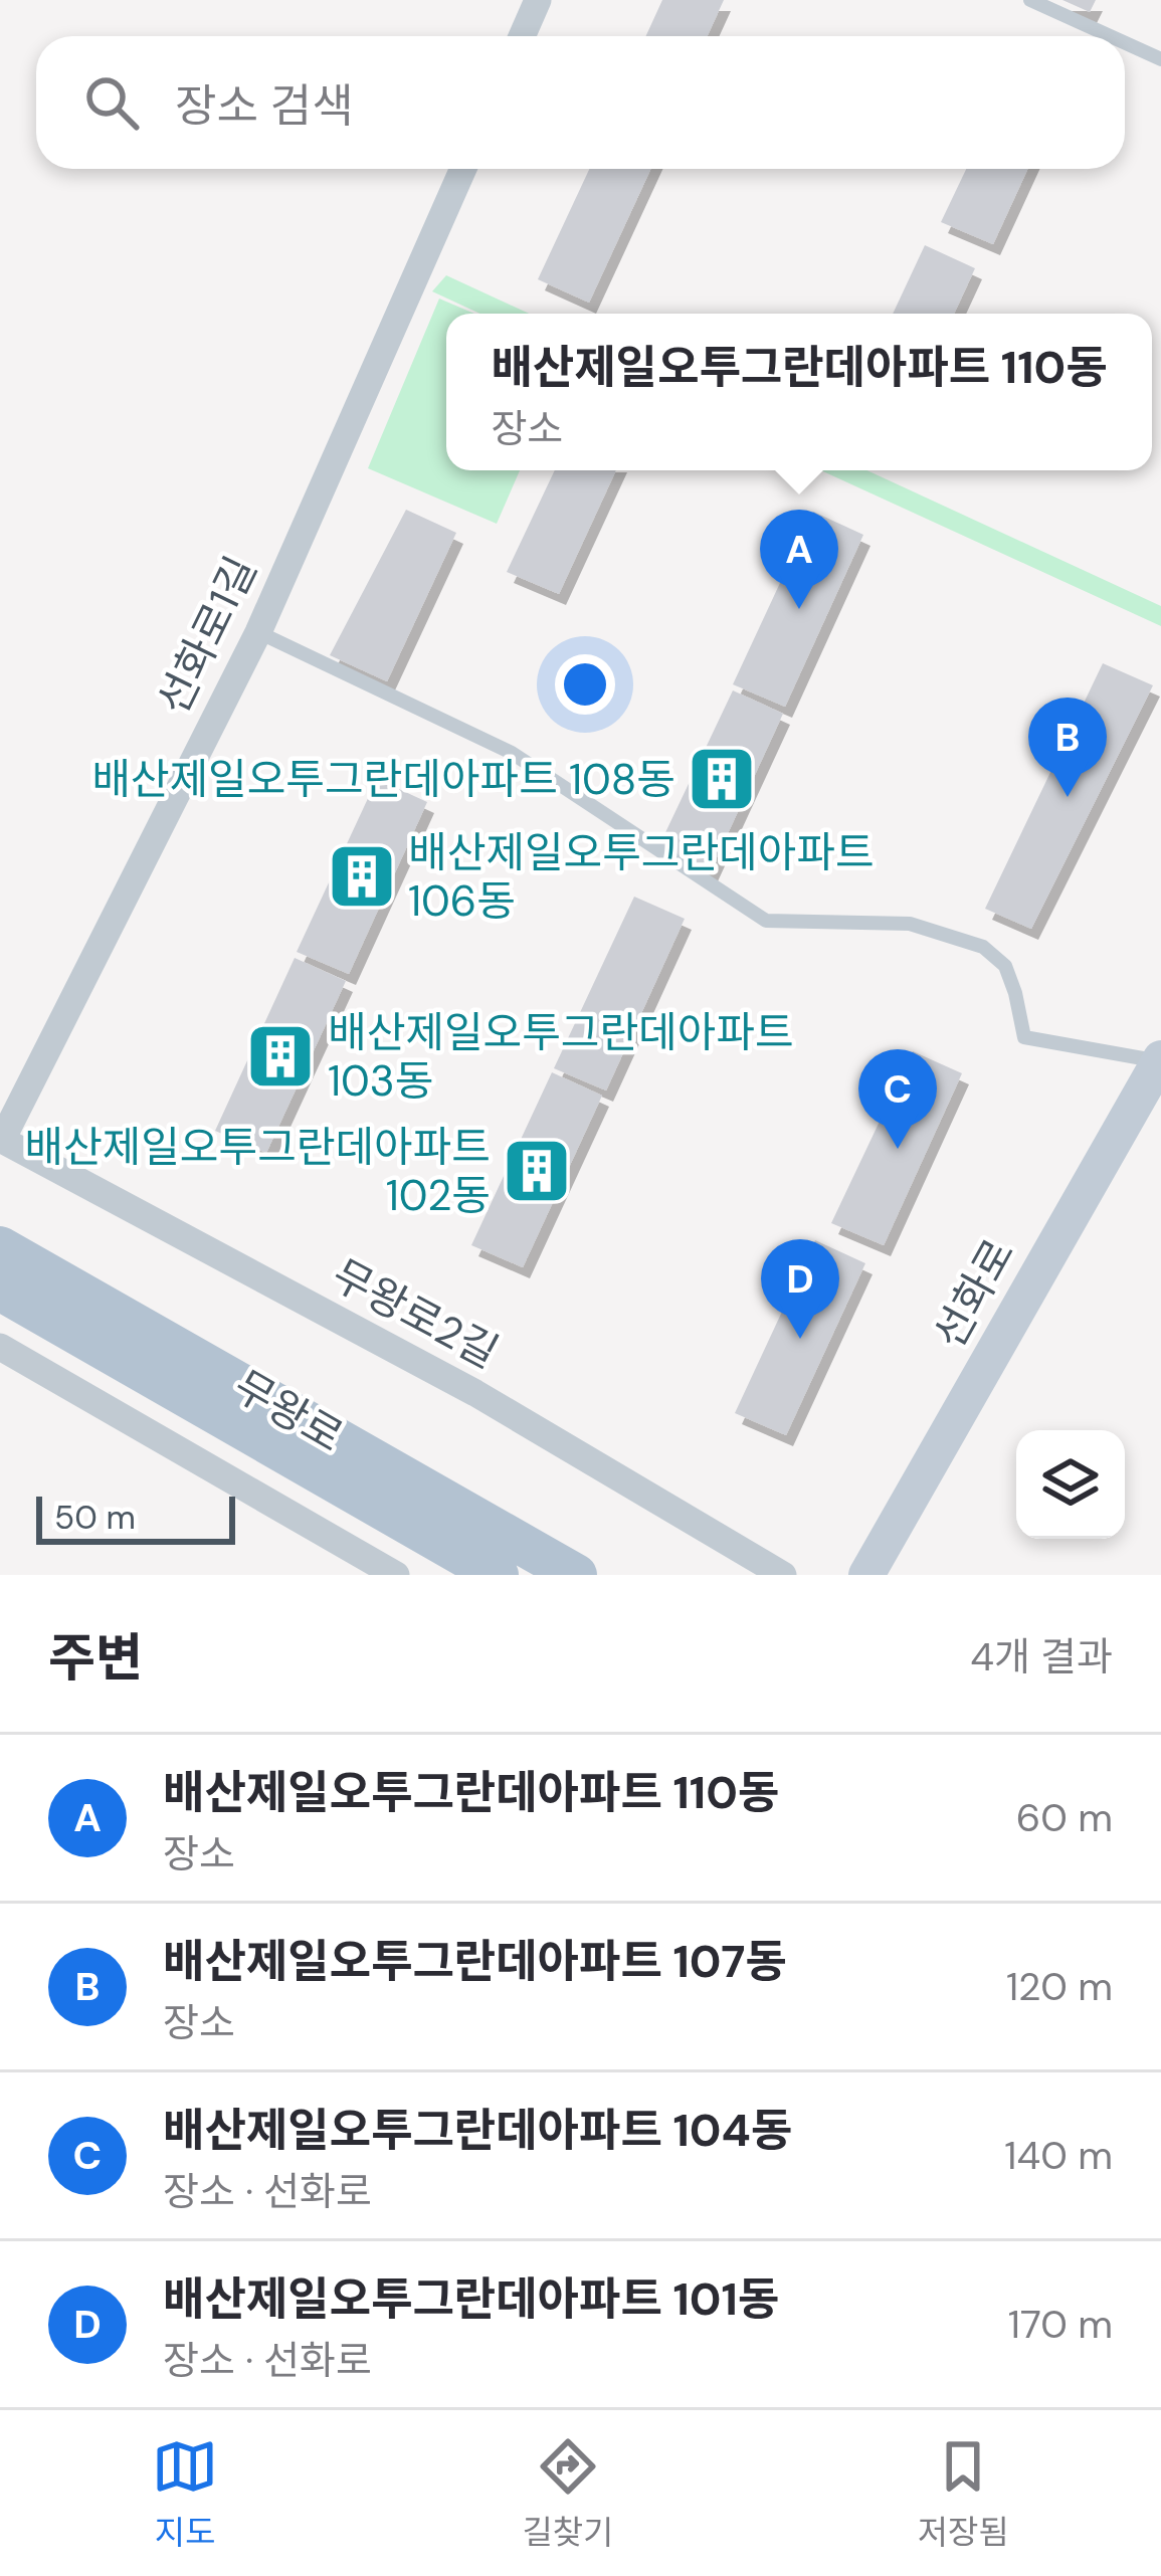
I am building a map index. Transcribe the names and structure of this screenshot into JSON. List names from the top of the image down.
{
  "streets": {
    "main road": ["선화로", "무왕로"],
    "street": ["선화로1길", "무왕로2길"]
  },
  "crossings": [
    ["선화로1길", "무왕로2길"]
  ],
  "places": {
    "building": [
      "배산제일오투그란데아파트 108동",
      "배산제일오투그란데아파트 106동",
      "배산제일오투그란데아파트 103동",
      "배산제일오투그란데아파트 102동"
    ]
  },
  "scale_bar": "50 m",
  "page": {
    "search": "장소 검색",
    "popup": ["배산제일오투그란데아파트 110동", "장소"],
    "pins": [
      "A",
      "B",
      "C",
      "D"
    ],
    "scale": "50 m",
    "heading": ["주변", "4개 결과"],
    "list": [
      {
        "mark": "A",
        "name": "배산제일오투그란데아파트 110동",
        "note": "장소",
        "value": "60 m"
      },
      {
        "mark": "B",
        "name": "배산제일오투그란데아파트 107동",
        "note": "장소",
        "value": "120 m"
      },
      {
        "mark": "C",
        "name": "배산제일오투그란데아파트 104동",
        "note": "장소 · 선화로",
        "value": "140 m"
      },
      {
        "mark": "D",
        "name": "배산제일오투그란데아파트 101동",
        "note": "장소 · 선화로",
        "value": "170 m"
      }
    ],
    "nav": ["지도", "길찾기", "저장됨"]
  }
}
